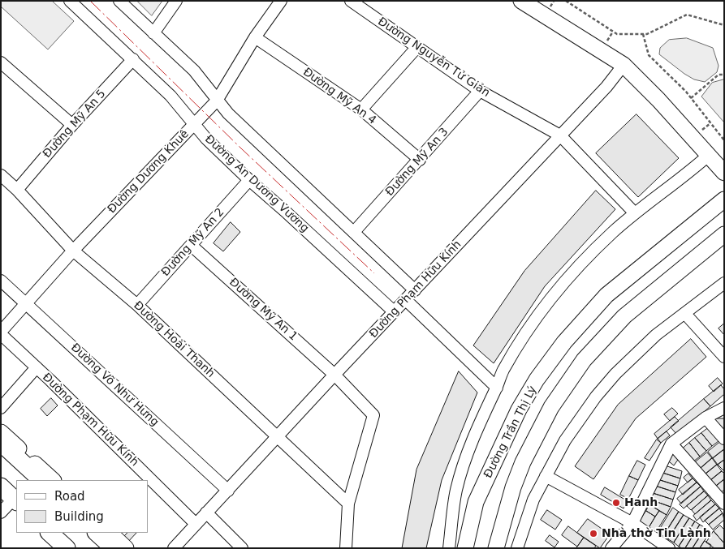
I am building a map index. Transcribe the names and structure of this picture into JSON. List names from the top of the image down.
{
  "streets": {
    "main road": ["Đường Trần Thị Lý"],
    "street": [
      "Đường Nguyễn Tử Giản",
      "Đường Mỹ An 4",
      "Đường Mỹ An 5",
      "Đường Mỹ An 3",
      "Đường Dương Khuê",
      "Đường An Dương Vương",
      "Đường Mỹ An 2",
      "Đường Phạm Hữu Kính",
      "Đường Mỹ An 1",
      "Đường Hoài Thanh",
      "Đường Võ Như Hưng"
    ]
  },
  "crossings": [
    ["Đường Nguyễn Tử Giản", "Đường Mỹ An 3"],
    ["Đường Nguyễn Tử Giản", "Đường Phạm Hữu Kính"],
    ["Đường Mỹ An 4", "Đường Mỹ An 3"],
    ["Đường Mỹ An 4", "Đường Dương Khuê"],
    ["Đường Mỹ An 5", "Đường An Dương Vương"],
    ["Đường Mỹ An 5", "Đường Hoài Thanh"],
    ["Đường Dương Khuê", "Đường An Dương Vương"],
    ["Đường Dương Khuê", "Đường Phạm Hữu Kính"],
    ["Đường Dương Khuê", "Đường Hoài Thanh"],
    ["Đường Dương Khuê", "Đường Võ Như Hưng"],
    ["Đường An Dương Vương", "Đường Mỹ An 2"],
    ["Đường An Dương Vương", "Đường Phạm Hữu Kính"],
    ["Đường Mỹ An 2", "Đường Mỹ An 1"],
    ["Đường Mỹ An 2", "Đường Hoài Thanh"],
    ["Đường Phạm Hữu Kính", "Đường Mỹ An 1"],
    ["Đường Phạm Hữu Kính", "Đường Hoài Thanh"],
    ["Đường Phạm Hữu Kính", "Đường Võ Như Hưng"],
    ["Đường Mỹ An 1", "Đường Hoài Thanh"]
  ],
  "places": ["Hanh", "Nhà thờ Tin Lành"],
  "legend": ["Road", "Building"]
}
